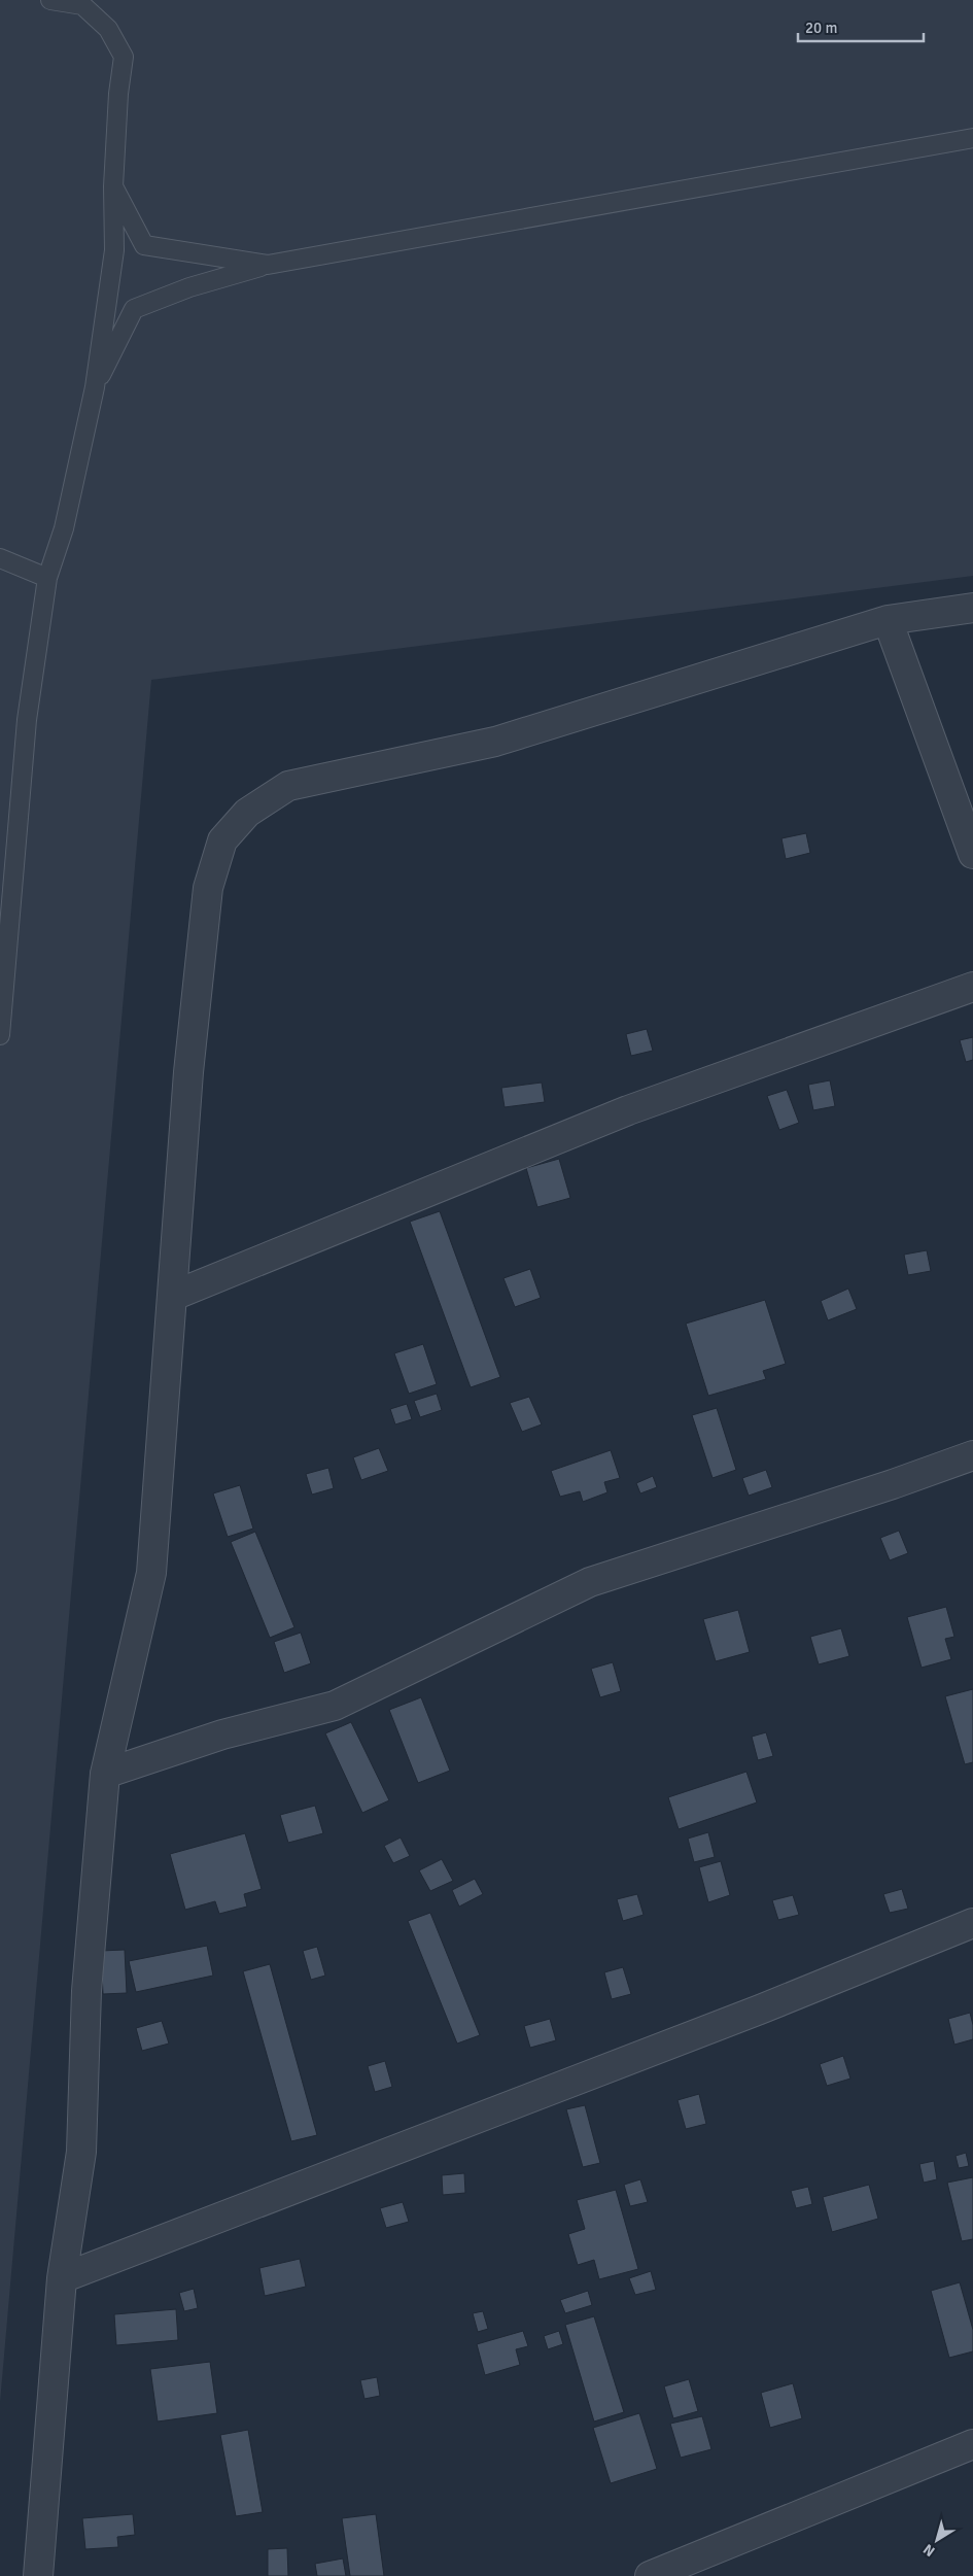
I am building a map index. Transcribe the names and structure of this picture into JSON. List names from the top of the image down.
{
  "scale_bar": "20 m",
  "north": "bottom left"
}
